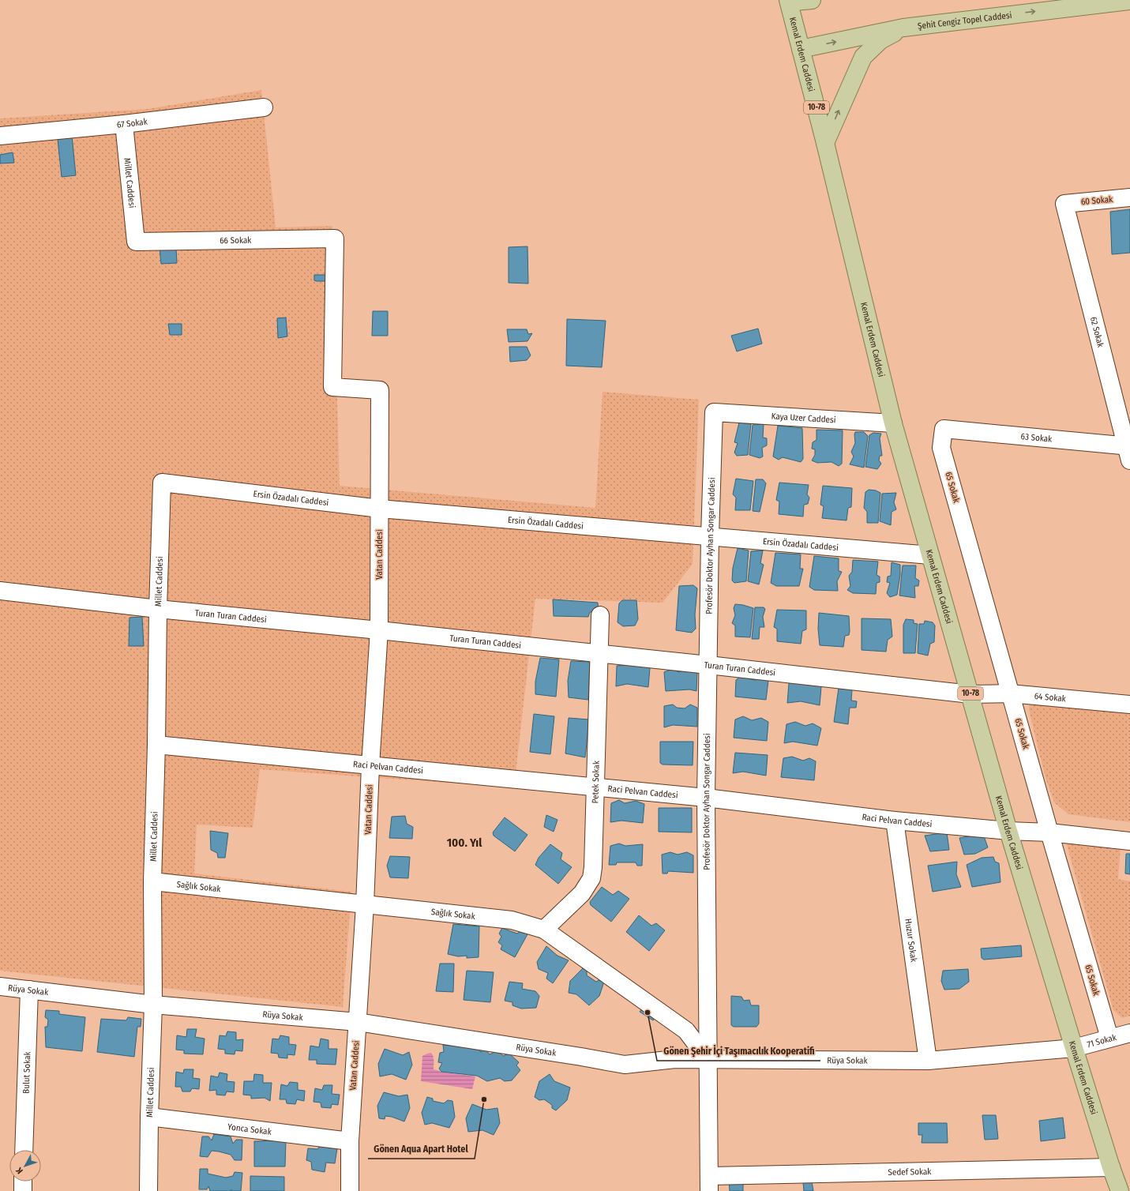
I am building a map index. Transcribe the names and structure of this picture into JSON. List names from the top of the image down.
{
  "streets": {
    "main road": ["Şehit Cengiz Topel Caddesi", "Kemal Erdem Caddesi", "10-78"],
    "street": [
      "67 Sokak",
      "Millet Caddesi",
      "60 Sokak",
      "66 Sokak",
      "62 Sokak",
      "Kaya Uzer Caddesi",
      "63 Sokak",
      "65 Sokak",
      "Ersin Özadalı Caddesi",
      "Profesör Doktor Ayhan Songar Caddesi",
      "Vatan Caddesi",
      "Turan Turan Caddesi",
      "64 Sokak",
      "Raci Pelvan Caddesi",
      "Petek Sokak",
      "Sağlık Sokak",
      "Huzur Sokak",
      "Rüya Sokak",
      "71 Sokak",
      "Bulut Sokak",
      "Yonca Sokak",
      "Sedef Sokak"
    ]
  },
  "crossings": [
    ["Şehit Cengiz Topel Caddesi", "Kemal Erdem Caddesi"],
    ["Kemal Erdem Caddesi", "Kaya Uzer Caddesi"],
    ["Kemal Erdem Caddesi", "Ersin Özadalı Caddesi"],
    ["Kemal Erdem Caddesi", "Turan Turan Caddesi"],
    ["Kemal Erdem Caddesi", "64 Sokak"],
    ["Kemal Erdem Caddesi", "Raci Pelvan Caddesi"],
    ["Kemal Erdem Caddesi", "Rüya Sokak"],
    ["Kemal Erdem Caddesi", "71 Sokak"],
    ["Kemal Erdem Caddesi", "Sedef Sokak"],
    ["67 Sokak", "Millet Caddesi"],
    ["Millet Caddesi", "66 Sokak"],
    ["Millet Caddesi", "Ersin Özadalı Caddesi"],
    ["Millet Caddesi", "Turan Turan Caddesi"],
    ["Millet Caddesi", "Raci Pelvan Caddesi"],
    ["Millet Caddesi", "Sağlık Sokak"],
    ["Millet Caddesi", "Rüya Sokak"],
    ["Millet Caddesi", "Yonca Sokak"],
    ["60 Sokak", "62 Sokak"],
    ["66 Sokak", "Vatan Caddesi"],
    ["62 Sokak", "63 Sokak"],
    ["Kaya Uzer Caddesi", "Profesör Doktor Ayhan Songar Caddesi"],
    ["63 Sokak", "65 Sokak"],
    ["65 Sokak", "64 Sokak"],
    ["65 Sokak", "Raci Pelvan Caddesi"],
    ["65 Sokak", "71 Sokak"],
    ["Ersin Özadalı Caddesi", "Profesör Doktor Ayhan Songar Caddesi"],
    ["Ersin Özadalı Caddesi", "Vatan Caddesi"],
    ["Profesör Doktor Ayhan Songar Caddesi", "Turan Turan Caddesi"],
    ["Profesör Doktor Ayhan Songar Caddesi", "Raci Pelvan Caddesi"],
    ["Profesör Doktor Ayhan Songar Caddesi", "Sağlık Sokak"],
    ["Profesör Doktor Ayhan Songar Caddesi", "Rüya Sokak"],
    ["Profesör Doktor Ayhan Songar Caddesi", "Sedef Sokak"],
    ["Vatan Caddesi", "Turan Turan Caddesi"],
    ["Vatan Caddesi", "Raci Pelvan Caddesi"],
    ["Vatan Caddesi", "Sağlık Sokak"],
    ["Vatan Caddesi", "Rüya Sokak"],
    ["Vatan Caddesi", "Yonca Sokak"],
    ["Turan Turan Caddesi", "64 Sokak"],
    ["Turan Turan Caddesi", "Petek Sokak"],
    ["Raci Pelvan Caddesi", "Petek Sokak"],
    ["Raci Pelvan Caddesi", "Huzur Sokak"],
    ["Petek Sokak", "Sağlık Sokak"],
    ["Sağlık Sokak", "Rüya Sokak"],
    ["Huzur Sokak", "Rüya Sokak"],
    ["Rüya Sokak", "71 Sokak"],
    ["Rüya Sokak", "Bulut Sokak"]
  ],
  "one_way": ["Şehit Cengiz Topel Caddesi"],
  "districts": ["100. Yıl"],
  "places": ["Gönen Şehir İçi Taşımacılık Kooperatifi", "Gönen Aqua Apart Hotel"],
  "north": "bottom left"
}
